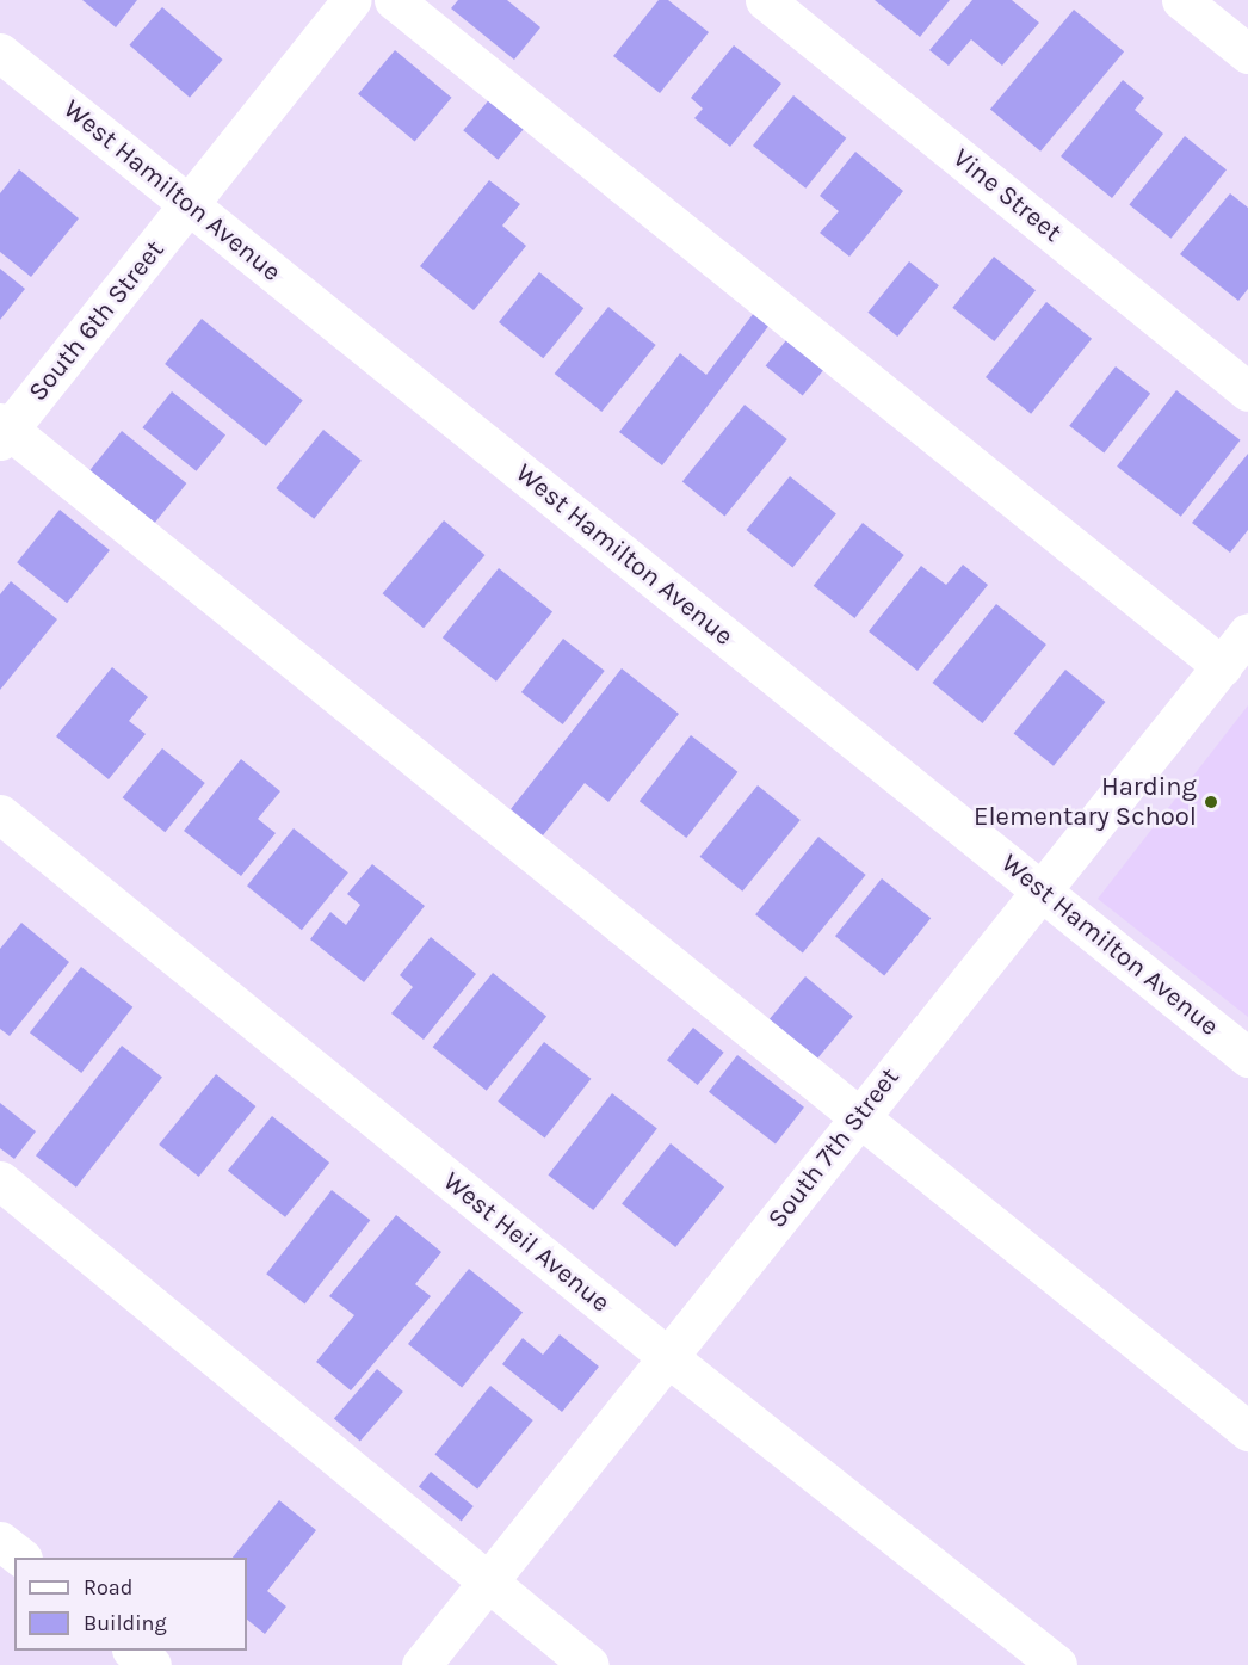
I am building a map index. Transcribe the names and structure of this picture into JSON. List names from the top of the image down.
{
  "streets": {
    "street": [
      "West Hamilton Avenue",
      "Vine Street",
      "South 6th Street",
      "South 7th Street",
      "West Heil Avenue"
    ]
  },
  "crossings": [
    ["West Hamilton Avenue", "South 6th Street"],
    ["West Hamilton Avenue", "South 7th Street"],
    ["South 7th Street", "West Heil Avenue"]
  ],
  "places": ["Harding Elementary School"],
  "legend": ["Road", "Building"]
}
